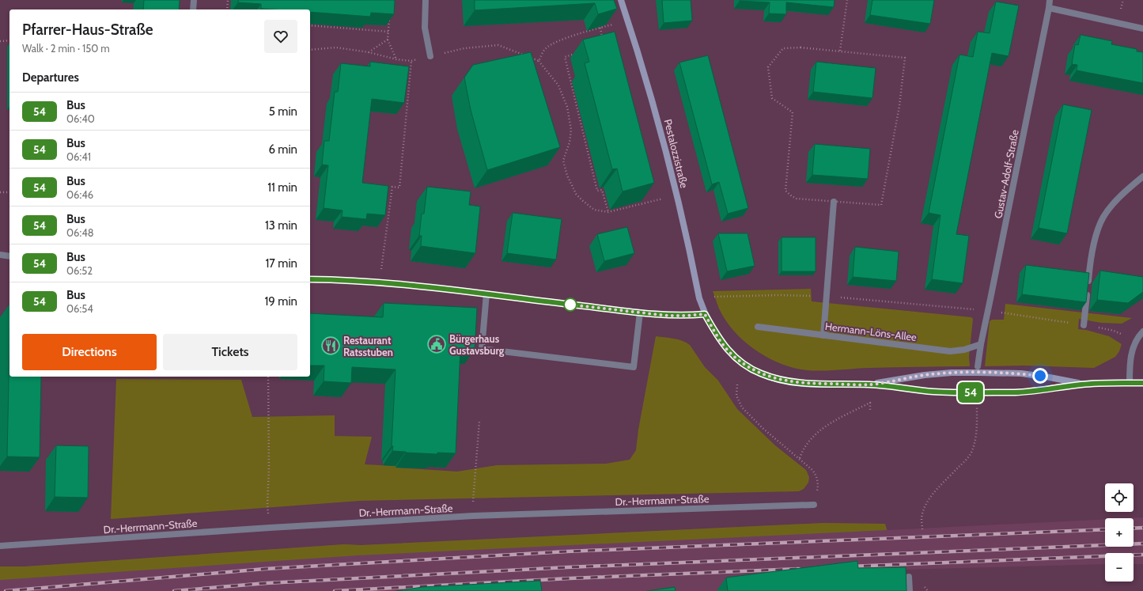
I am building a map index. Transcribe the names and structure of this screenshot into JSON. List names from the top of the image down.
{
  "streets": {
    "main road": ["Pestalozzistraße"],
    "street": ["Gustav-Adolf-Straße", "Hermann-Löns-Allee", "Dr.-Herrmann-Straße"]
  },
  "crossings": [
    ["Gustav-Adolf-Straße", "Hermann-Löns-Allee"]
  ],
  "places": {
    "public building": ["Bürgerhaus Gustavsburg"],
    "restaurant": ["Restaurant Ratsstuben"]
  },
  "lines": ["bus line 54"],
  "page": {
    "on_map": "54",
    "heading": [
      ["Pfarrer-Haus-Straße", "Walk · 2 min · 150 m"],
      "Departures"
    ],
    "list": [
      {
        "mark": "54",
        "name": "Bus",
        "note": "06:40",
        "value": "5 min"
      },
      {
        "mark": "54",
        "name": "Bus",
        "note": "06:41",
        "value": "6 min"
      },
      {
        "mark": "54",
        "name": "Bus",
        "note": "06:46",
        "value": "11 min"
      },
      {
        "mark": "54",
        "name": "Bus",
        "note": "06:48",
        "value": "13 min"
      },
      {
        "mark": "54",
        "name": "Bus",
        "note": "06:52",
        "value": "17 min"
      },
      {
        "mark": "54",
        "name": "Bus",
        "note": "06:54",
        "value": "19 min"
      }
    ],
    "buttons": ["Directions", "Tickets"],
    "map_buttons": ["+", "−"]
  }
}
